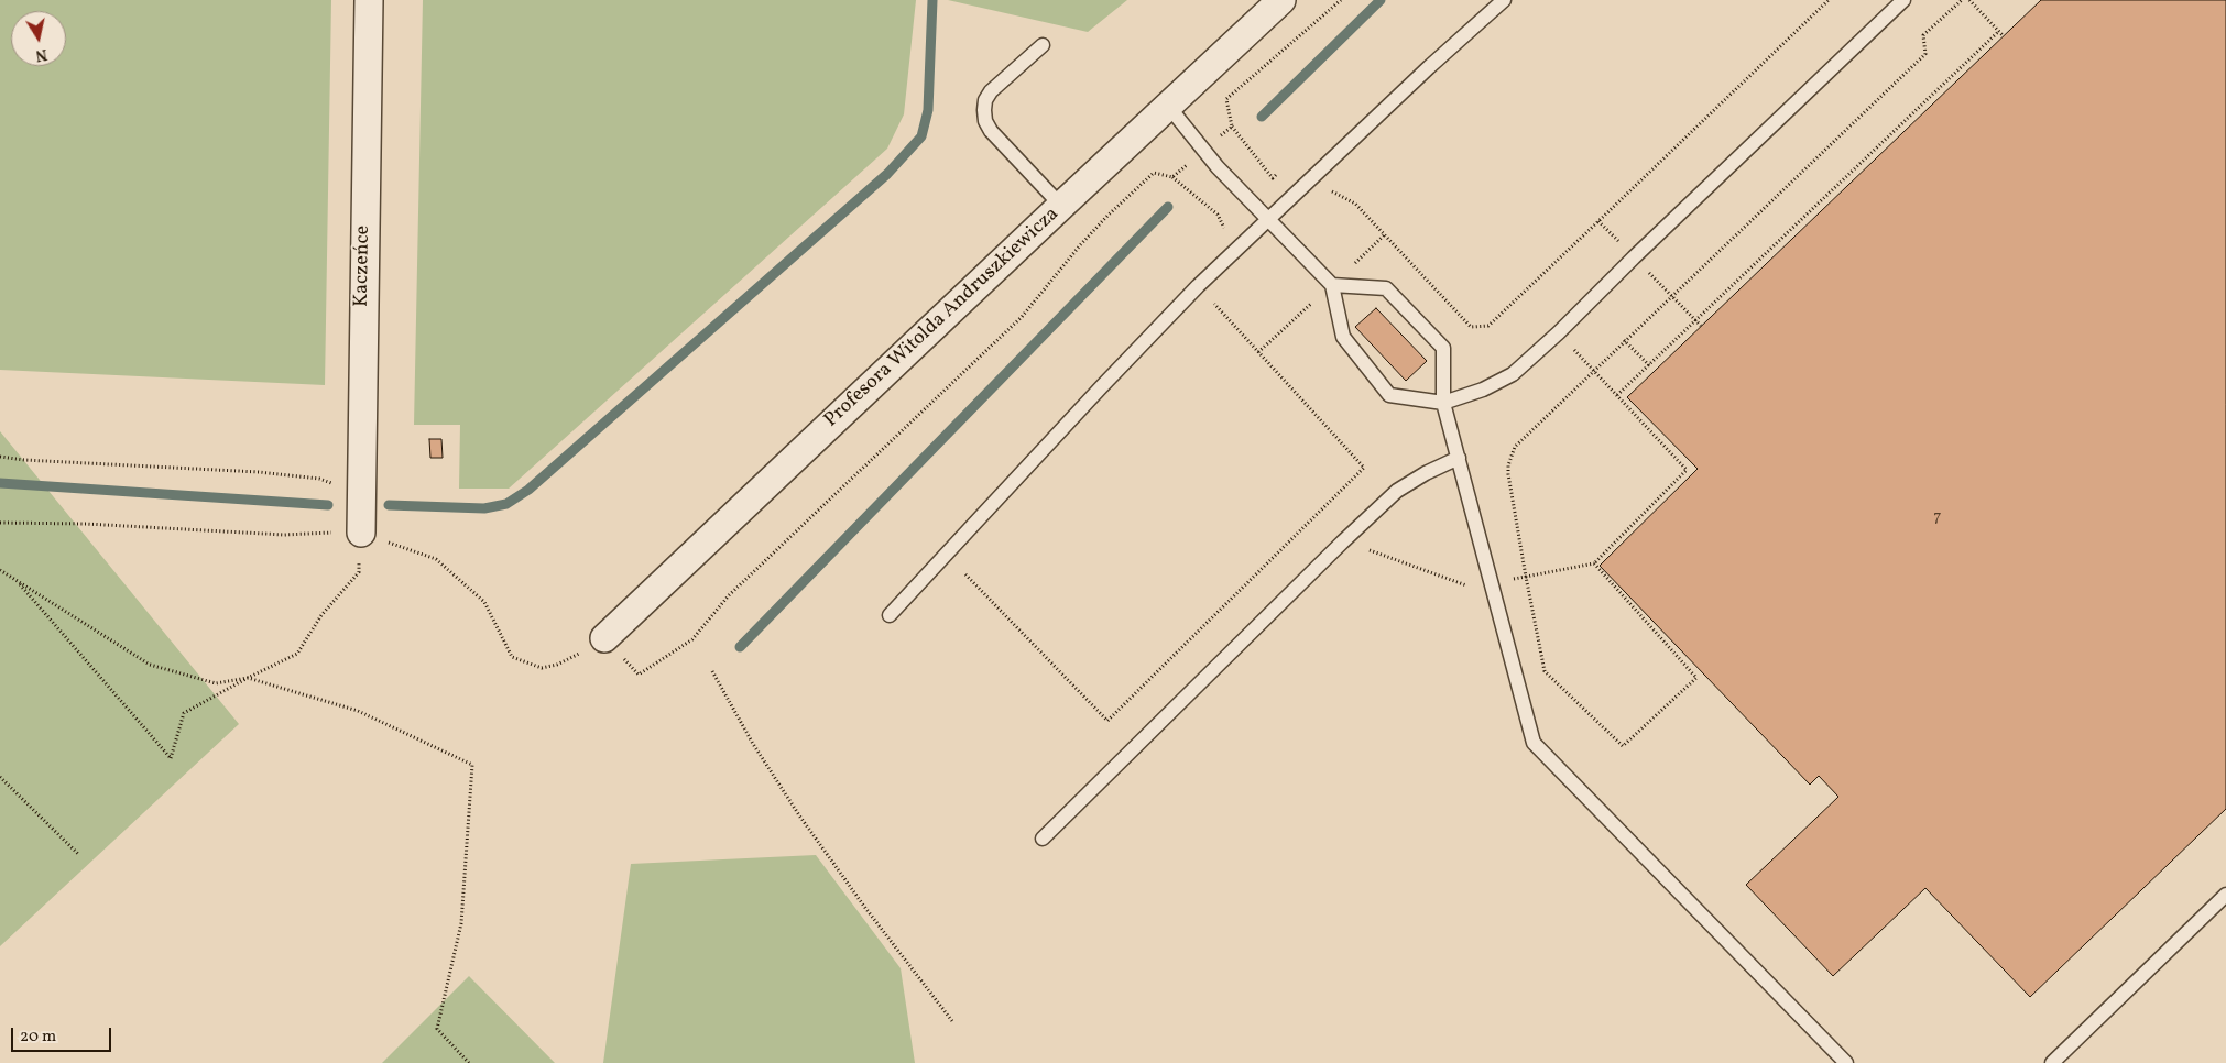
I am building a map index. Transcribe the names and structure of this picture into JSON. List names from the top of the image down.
{
  "streets": {
    "street": ["Kaczeńce", "Profesora Witolda Andruszkiewicza"]
  },
  "house_numbers": ["7"],
  "scale_bar": "20 m",
  "north": "bottom"
}
